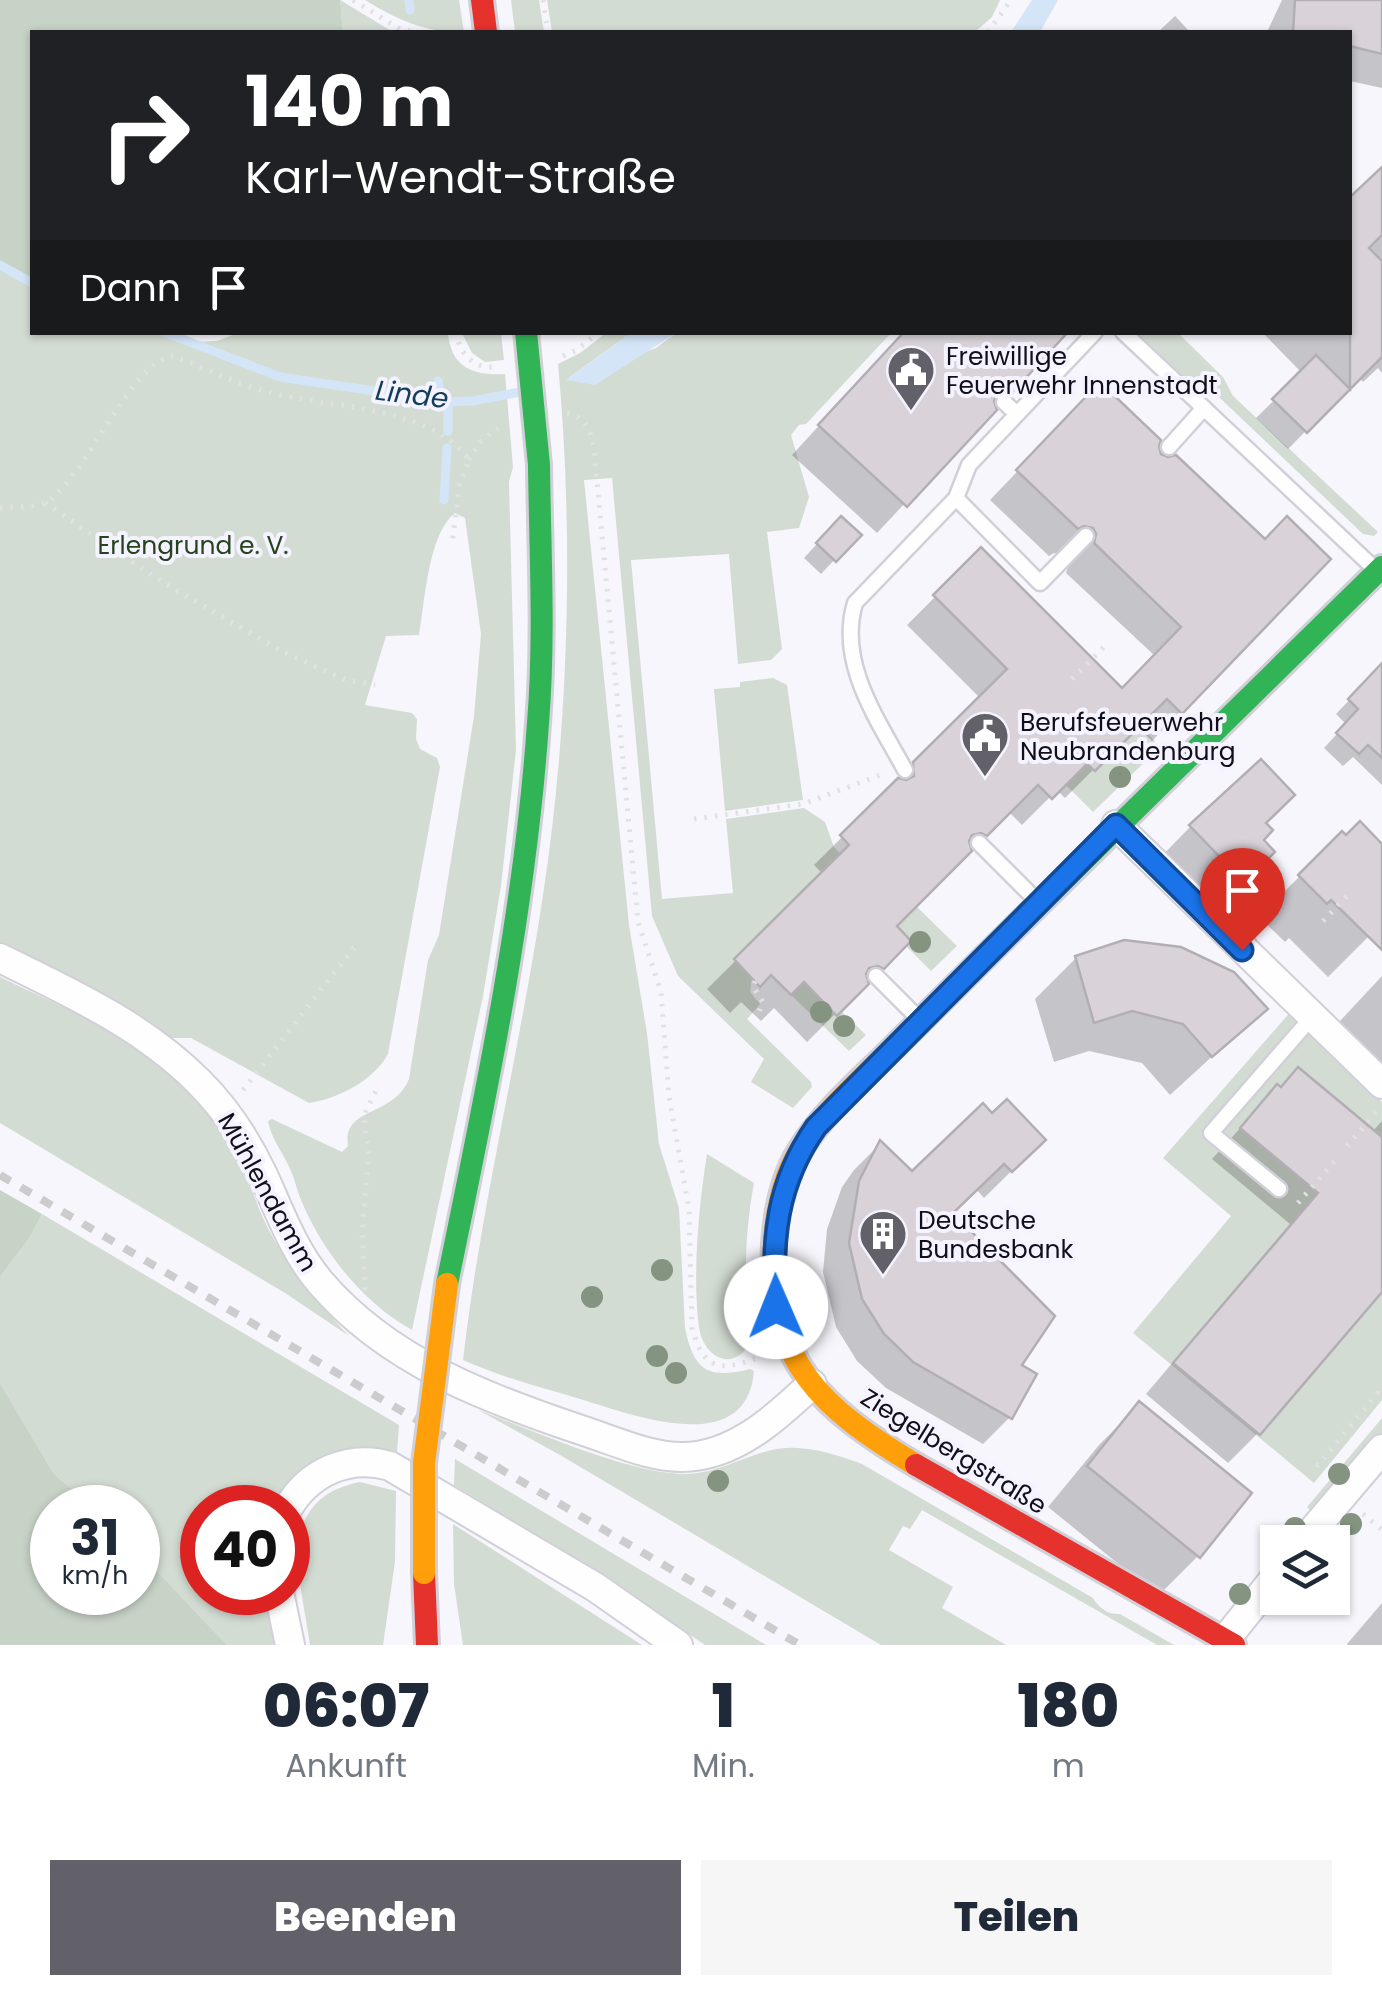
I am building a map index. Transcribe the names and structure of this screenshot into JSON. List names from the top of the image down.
{
  "streets": {
    "street": ["Mühlendamm", "Ziegelbergstraße"]
  },
  "crossings": [
    ["Mühlendamm", "Ziegelbergstraße"]
  ],
  "water": ["Linde"],
  "parks": ["Erlengrund e. V."],
  "places": {
    "public building": ["Freiwillige Feuerwehr Innenstadt", "Berufsfeuerwehr Neubrandenburg"],
    "building": ["Deutsche Bundesbank"]
  },
  "page": {
    "turn": ["140 m", "Karl-Wendt-Straße"],
    "then": "Dann",
    "speed": "31 km/h",
    "limit": "40",
    "eta": [
      "06:07",
      "Ankunft",
      "1",
      "Min.",
      "180",
      "m"
    ],
    "buttons": ["Beenden", "Teilen"]
  }
}
